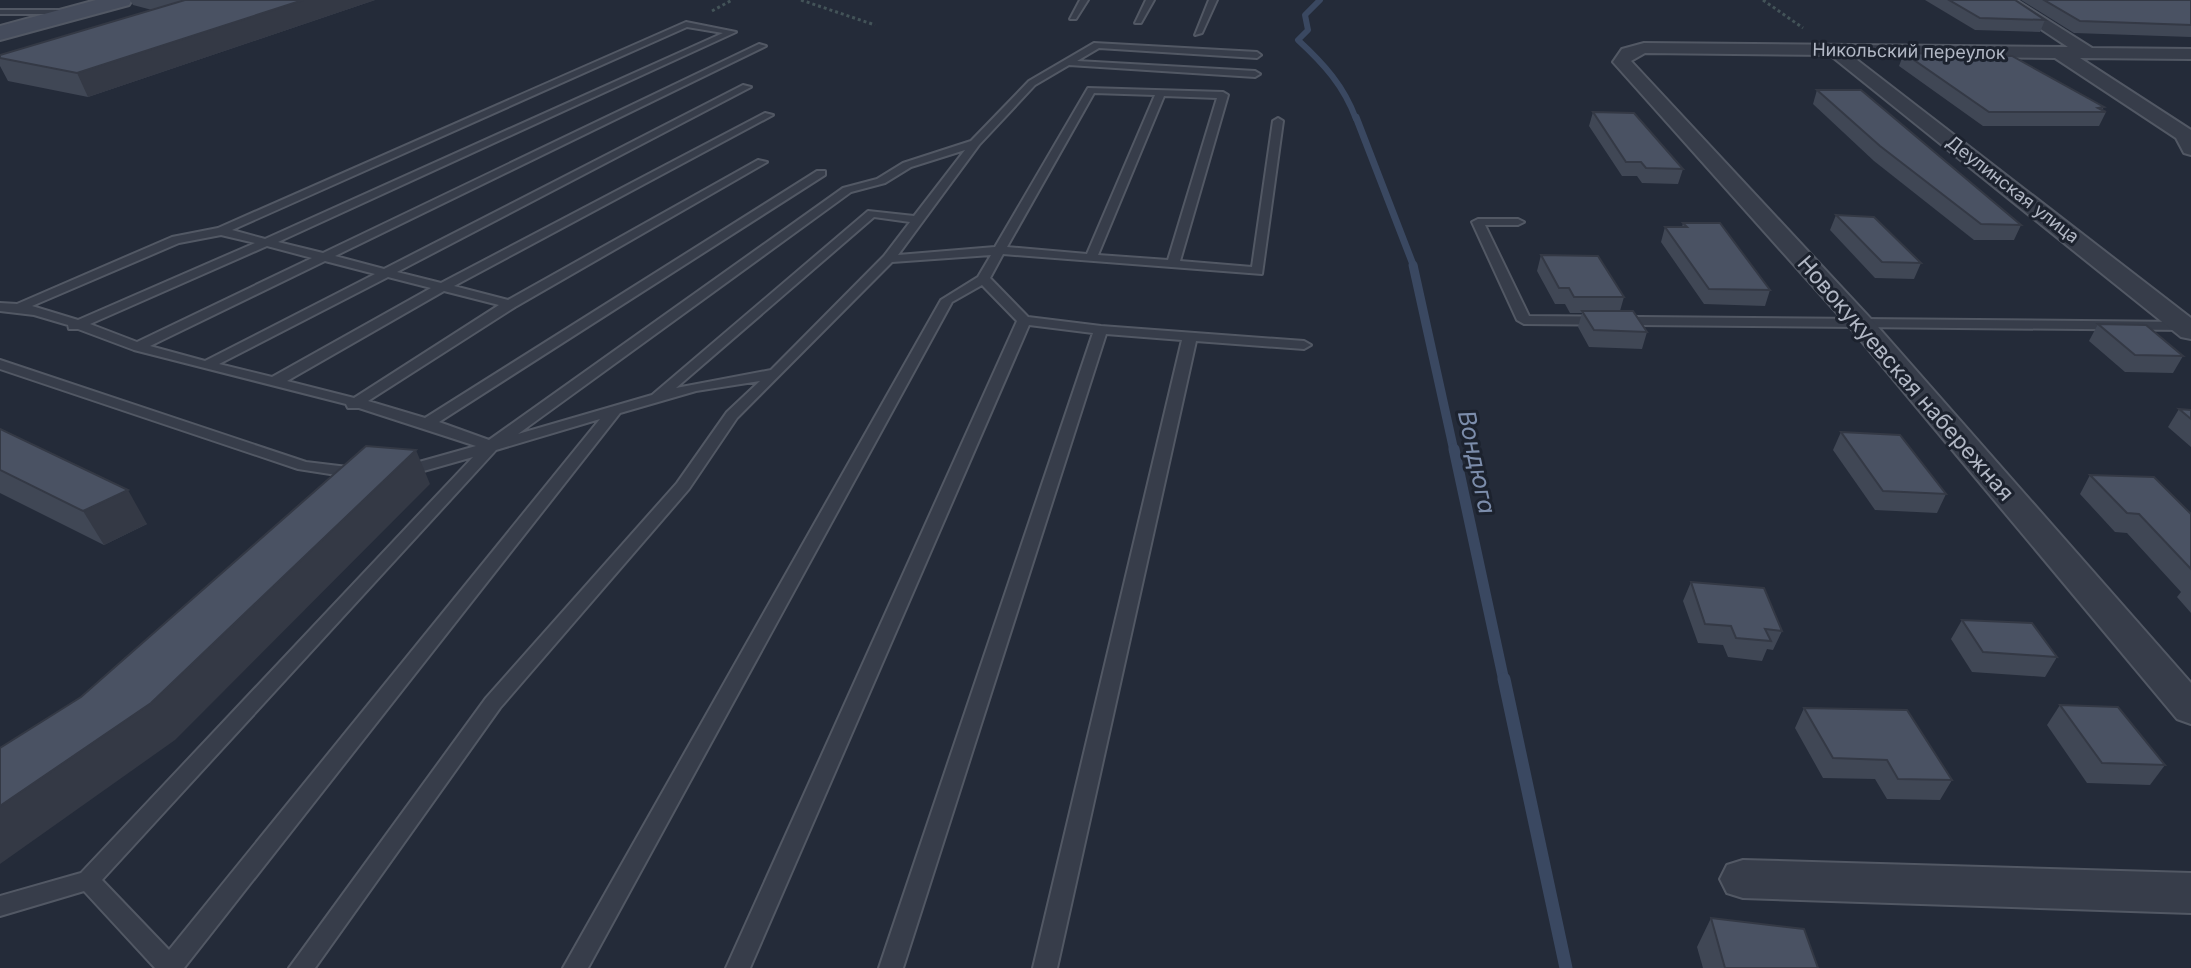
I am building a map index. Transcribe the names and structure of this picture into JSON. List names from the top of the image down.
{
  "streets": {
    "street": ["Никольский переулок", "Деулинская улица", "Новокукуевская набережная"]
  },
  "crossings": [
    ["Никольский переулок", "Деулинская улица"],
    ["Никольский переулок", "Новокукуевская набережная"]
  ],
  "water": ["Вондюга"]
}
